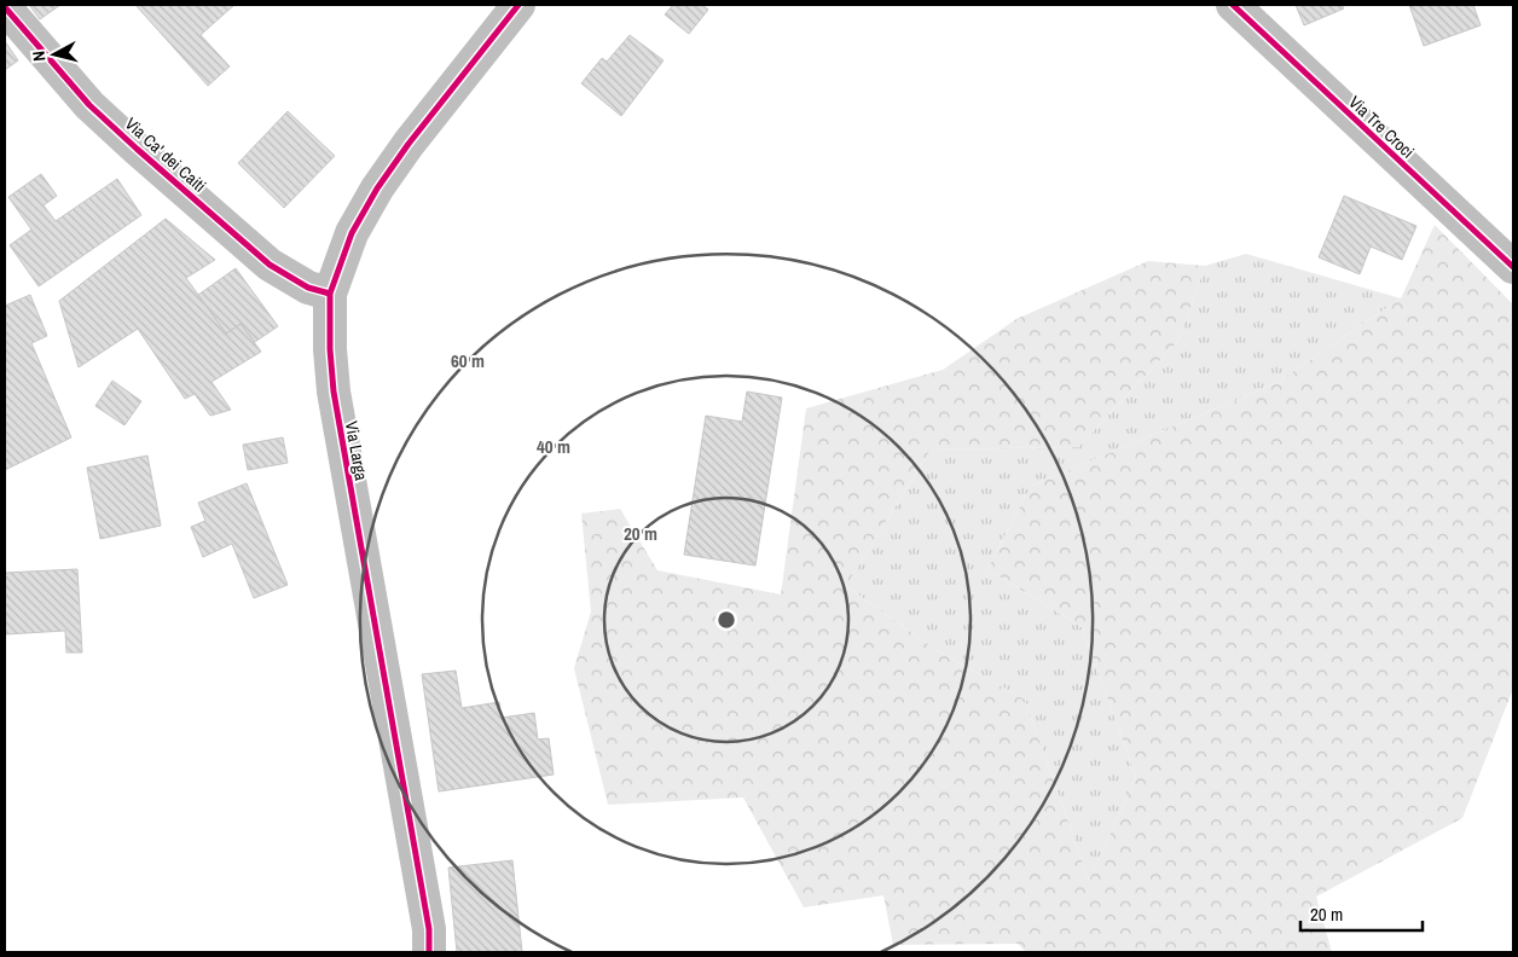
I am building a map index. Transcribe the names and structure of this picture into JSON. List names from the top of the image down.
{
  "streets": {
    "street": ["Via Tre Croci", "Via Ca' dei Caiti", "Via Larga"]
  },
  "crossings": [
    ["Via Ca' dei Caiti", "Via Larga"]
  ],
  "scale_bar": "20 m",
  "north": "left",
  "rings": ["60 m", "40 m", "20 m"]
}
